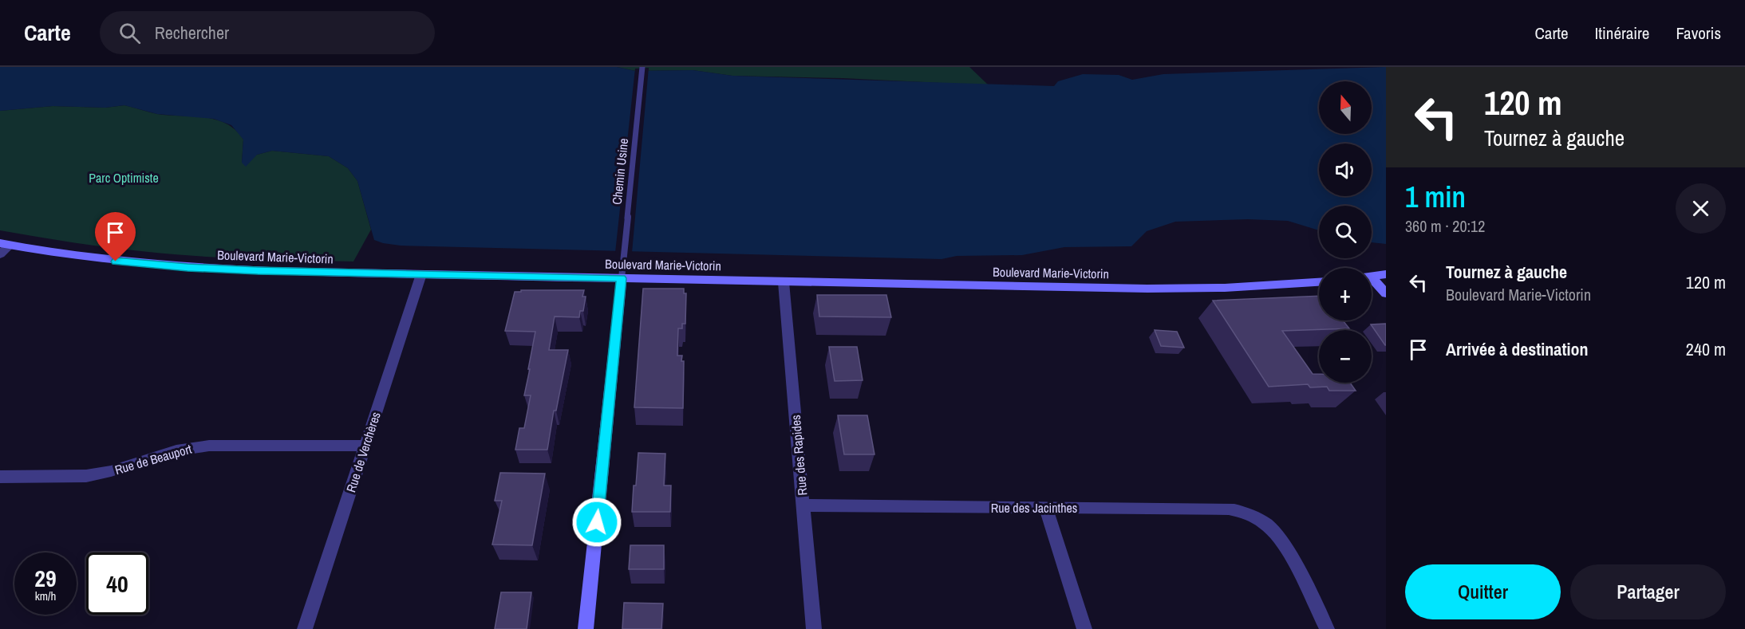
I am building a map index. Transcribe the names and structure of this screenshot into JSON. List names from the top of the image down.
{
  "streets": {
    "street": [
      "Boulevard Marie-Victorin",
      "Rue de Verchères",
      "Rue des Rapides",
      "Rue de Beauport",
      "Rue des Jacinthes"
    ],
    "lane": ["Chemin Usine"]
  },
  "crossings": [
    ["Chemin Usine", "Boulevard Marie-Victorin"],
    ["Boulevard Marie-Victorin", "Rue de Verchères"],
    ["Boulevard Marie-Victorin", "Rue des Rapides"],
    ["Rue de Verchères", "Rue de Beauport"],
    ["Rue des Rapides", "Rue des Jacinthes"]
  ],
  "parks": ["Parc Optimiste"],
  "north": "top",
  "page": {
    "header": "Carte",
    "search": "Rechercher",
    "nav": ["Carte", "Itinéraire", "Favoris"],
    "turn": ["120 m", "Tournez à gauche"],
    "map_buttons": ["+", "−"],
    "heading": ["1 min", "360 m · 20:12"],
    "list": [
      {
        "name": "Tournez à gauche",
        "note": "Boulevard Marie-Victorin",
        "value": "120 m"
      },
      {
        "name": "Arrivée à destination",
        "value": "240 m"
      }
    ],
    "speed": "29 km/h",
    "limit": "40",
    "buttons": ["Quitter", "Partager"]
  }
}
